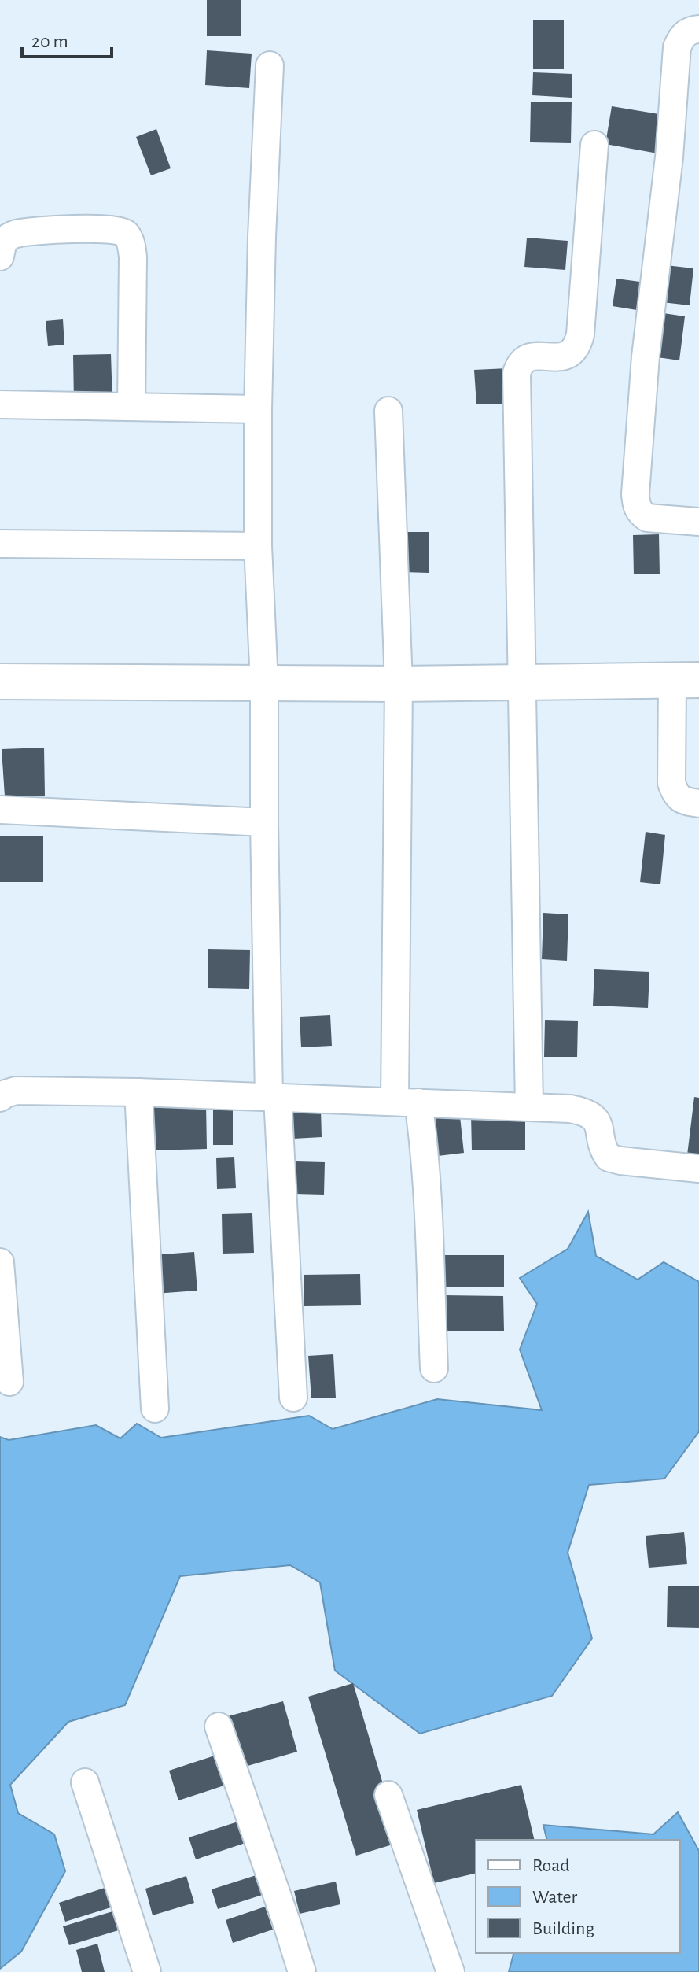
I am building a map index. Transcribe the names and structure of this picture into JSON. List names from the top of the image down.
{
  "legend": ["Road", "Water", "Building"],
  "scale_bar": "20 m"
}
